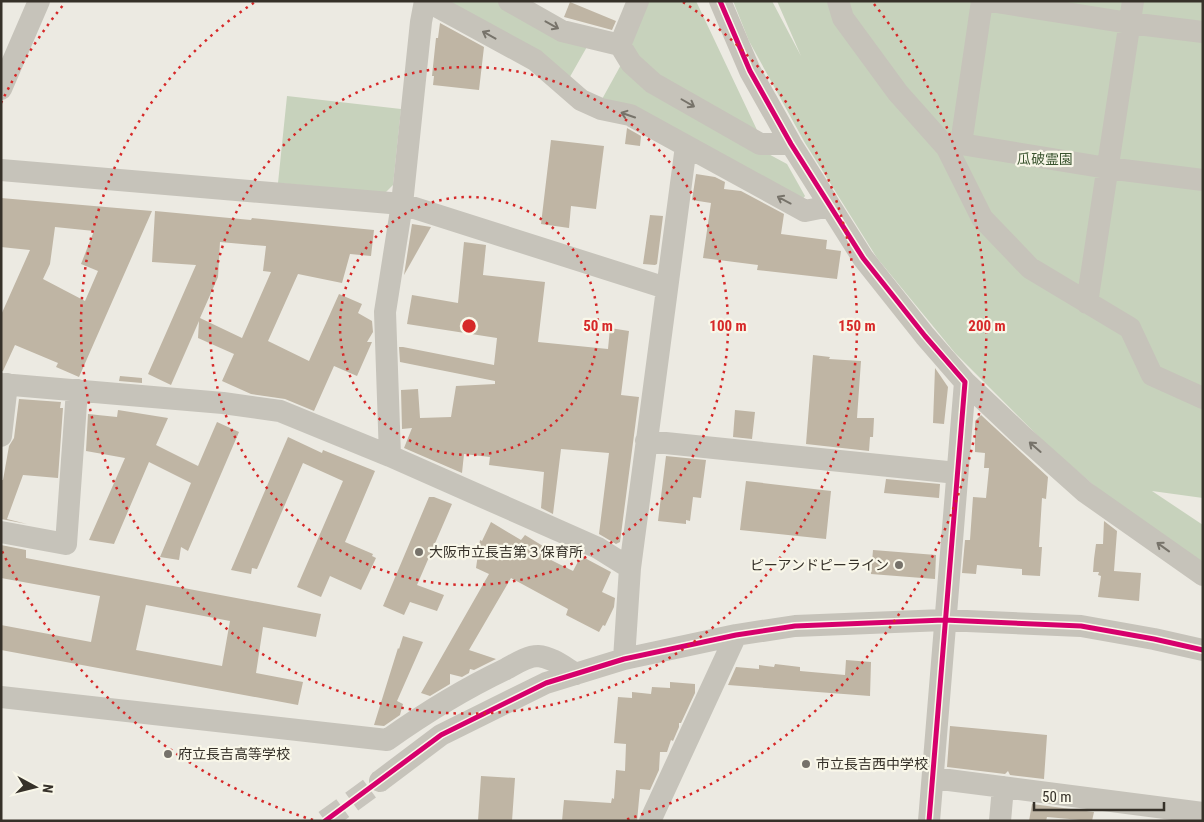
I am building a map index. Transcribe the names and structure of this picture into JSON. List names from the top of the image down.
{
  "parks": ["瓜破霊園"],
  "places": [
    "大阪市立長吉第３保育所",
    "ピーアンドピーライン",
    "府立長吉高等学校",
    "市立長吉西中学校"
  ],
  "scale_bar": "50 m",
  "north": "right",
  "rings": [
    "50 m",
    "100 m",
    "150 m",
    "200 m"
  ]
}
